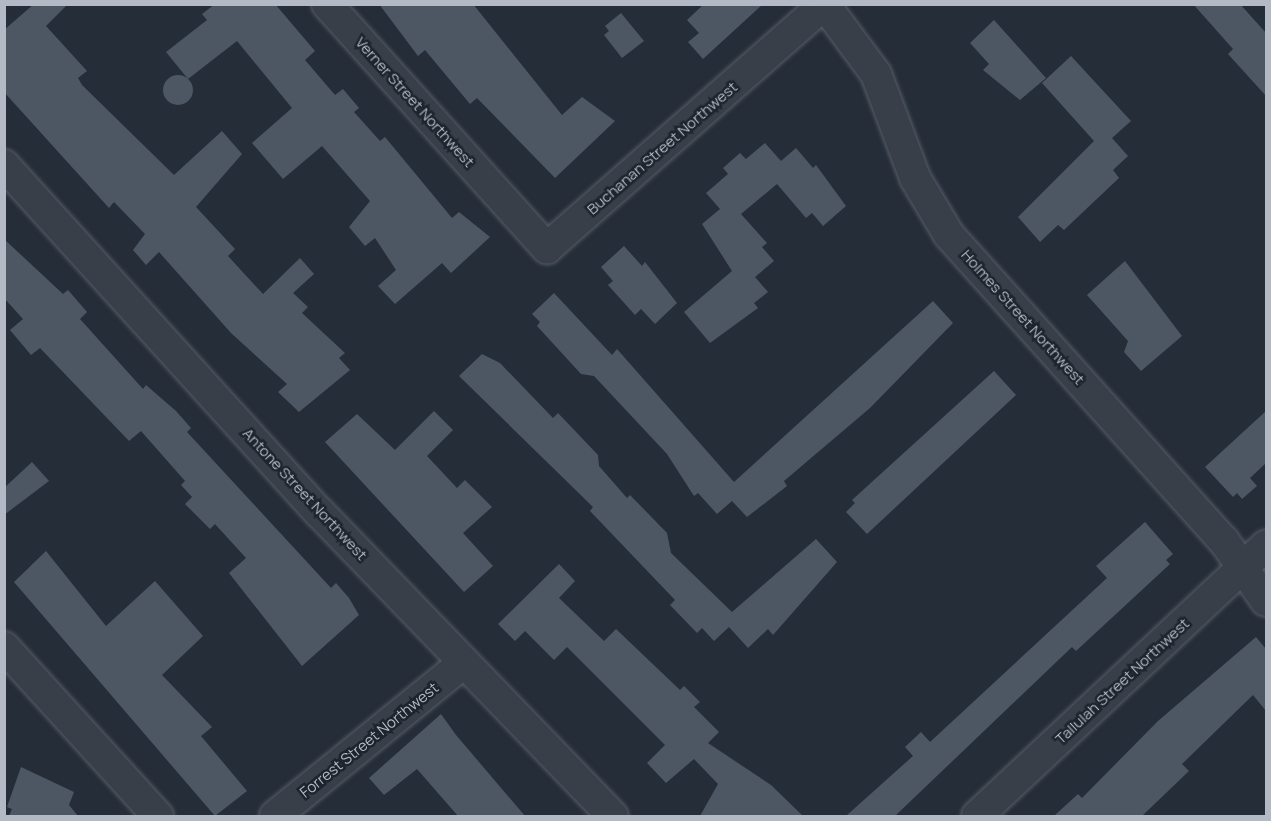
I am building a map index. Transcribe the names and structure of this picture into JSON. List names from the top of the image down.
{
  "streets": {
    "street": [
      "Verner Street Northwest",
      "Buchanan Street Northwest",
      "Holmes Street Northwest",
      "Antone Street Northwest",
      "Tallulah Street Northwest",
      "Forrest Street Northwest"
    ]
  },
  "crossings": [
    ["Verner Street Northwest", "Buchanan Street Northwest"],
    ["Buchanan Street Northwest", "Holmes Street Northwest"],
    ["Holmes Street Northwest", "Tallulah Street Northwest"],
    ["Antone Street Northwest", "Forrest Street Northwest"]
  ]
}
